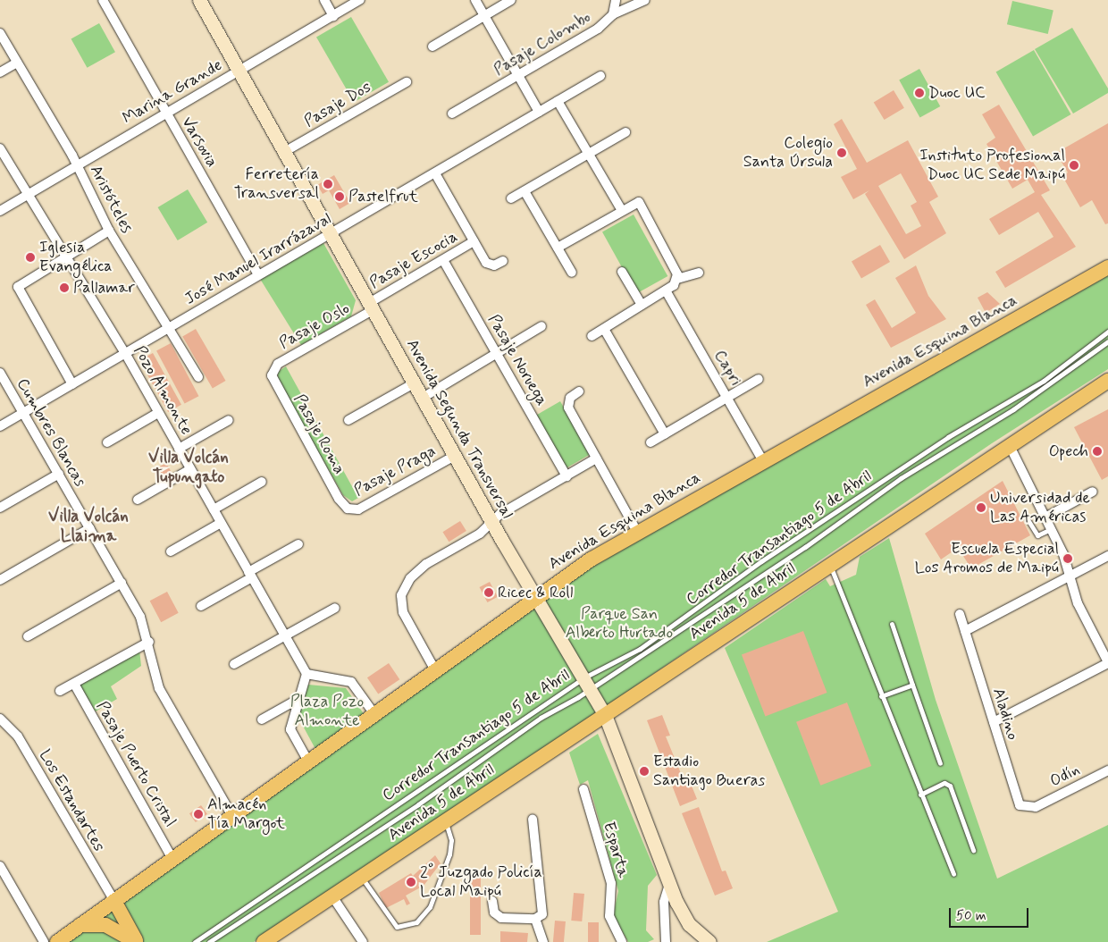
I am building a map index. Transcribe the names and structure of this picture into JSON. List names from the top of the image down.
{
  "streets": {
    "main road": ["Avenida Esquina Blanca", "Avenida Segunda Transversal", "Avenida 5 de Abril"],
    "street": [
      "Pasaje Colombo",
      "Marina Grande",
      "Pasaje Dos",
      "Varsovia",
      "Aristóteles",
      "José Manuel Irarrázaval",
      "Pasaje Escocia",
      "Pasaje Oslo",
      "Pasaje Noruega",
      "Capri",
      "Pozo Almonte",
      "Cumbres Blancas",
      "Pasaje Roma",
      "Pasaje Praga",
      "Aladino",
      "Pasaje Puerto Cristal",
      "Odín",
      "Los Estandartes",
      "Esparta"
    ],
    "lane": ["Corredor Transantiago 5 de Abril"]
  },
  "crossings": [
    ["Marina Grande", "Varsovia"],
    ["Marina Grande", "Aristóteles"],
    ["Marina Grande", "Pozo Almonte"],
    ["Marina Grande", "Avenida Segunda Transversal"],
    ["Pasaje Dos", "Avenida Segunda Transversal"],
    ["Varsovia", "José Manuel Irarrázaval"],
    ["Aristóteles", "José Manuel Irarrázaval"],
    ["José Manuel Irarrázaval", "Pasaje Escocia"],
    ["José Manuel Irarrázaval", "Pozo Almonte"],
    ["José Manuel Irarrázaval", "Avenida Segunda Transversal"],
    ["José Manuel Irarrázaval", "Cumbres Blancas"],
    ["Pasaje Escocia", "Pasaje Oslo"],
    ["Pasaje Escocia", "Pasaje Noruega"],
    ["Pasaje Escocia", "Avenida Segunda Transversal"],
    ["Pasaje Oslo", "Avenida Segunda Transversal"],
    ["Pasaje Oslo", "Pasaje Roma"],
    ["Avenida Esquina Blanca", "Pasaje Noruega"],
    ["Avenida Esquina Blanca", "Capri"],
    ["Avenida Esquina Blanca", "Avenida Segunda Transversal"],
    ["Avenida Esquina Blanca", "Cumbres Blancas"],
    ["Avenida Esquina Blanca", "Pasaje Puerto Cristal"],
    ["Avenida Esquina Blanca", "Los Estandartes"],
    ["Avenida Segunda Transversal", "Pasaje Praga"],
    ["Avenida Segunda Transversal", "Corredor Transantiago 5 de Abril"],
    ["Avenida Segunda Transversal", "Avenida 5 de Abril"],
    ["Pasaje Roma", "Pasaje Praga"],
    ["Aladino", "Odín"]
  ],
  "districts": ["Villa Volcán Tupungato", "Villa Volcán Llaima"],
  "parks": ["Parque San Alberto Hurtado", "Plaza Pozo Almonte"],
  "places": [
    "Duoc UC",
    "Colegio Santa Úrsula",
    "Instituto Profesional Duoc UC Sede Maipú",
    "Ferretería Transversal",
    "Pastelfrut",
    "Iglesia Evangélica",
    "Pallamar",
    "Opech",
    "Universidad de Las Américas",
    "Escuela Especial Los Aromos de Maipú",
    "Ricec & Roll",
    "Estadio Santiago Bueras",
    "Almacén Tía Margot",
    "2° Juzgado Policía Local Maipú"
  ],
  "scale_bar": "50 m"
}
